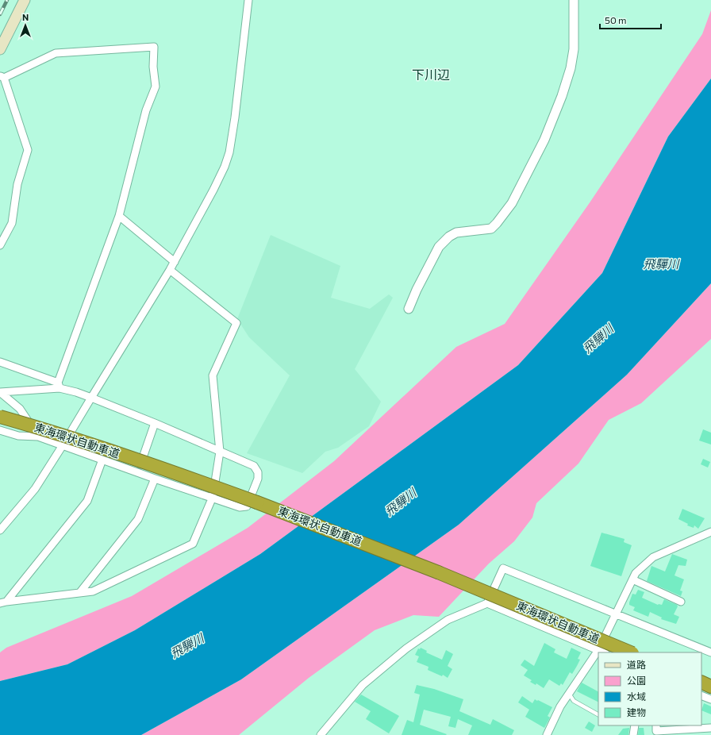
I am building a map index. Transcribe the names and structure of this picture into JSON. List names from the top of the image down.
{
  "streets": {
    "highway": ["東海環状自動車道"]
  },
  "districts": ["下川辺"],
  "water": ["飛驒川", "飛騨川"],
  "legend": [
    "道路",
    "公園",
    "水域",
    "建物"
  ],
  "scale_bar": "50 m",
  "north": "top"
}
